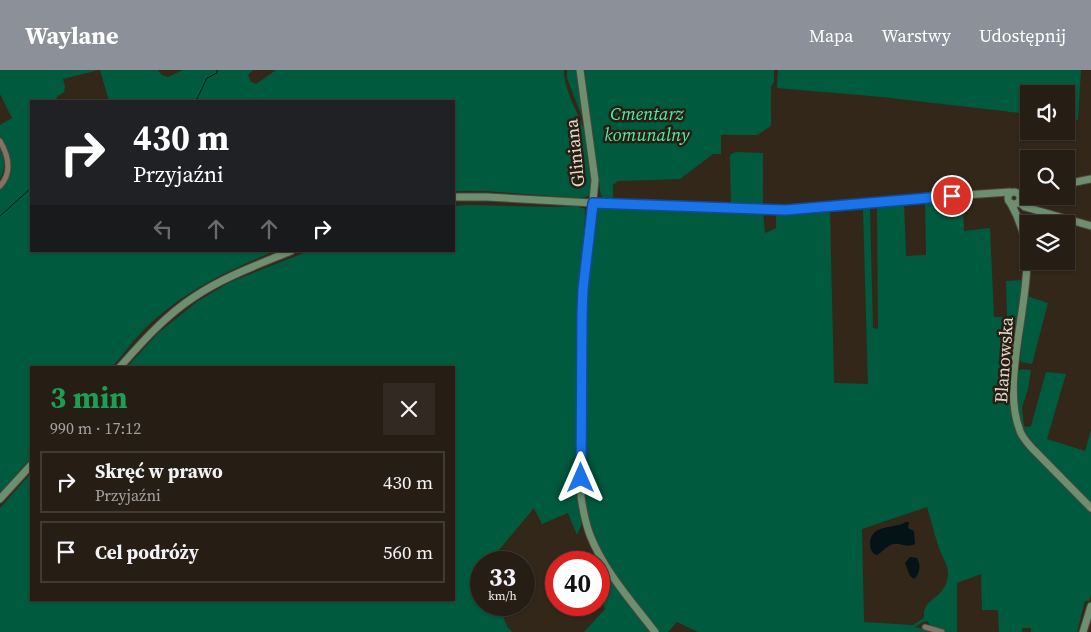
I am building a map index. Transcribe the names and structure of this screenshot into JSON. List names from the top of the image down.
{
  "streets": {
    "street": ["Gliniana", "Blanowska"]
  },
  "parks": ["Cmentarz komunalny"],
  "page": {
    "header": "Waylane",
    "nav": ["Mapa", "Warstwy", "Udostępnij"],
    "turn": ["430 m", "Przyjaźni"],
    "heading": ["3 min", "990 m · 17:12"],
    "list": [
      {
        "name": "Skręć w prawo",
        "note": "Przyjaźni",
        "value": "430 m"
      },
      {
        "name": "Cel podróży",
        "value": "560 m"
      }
    ],
    "speed": "33 km/h",
    "limit": "40"
  }
}
